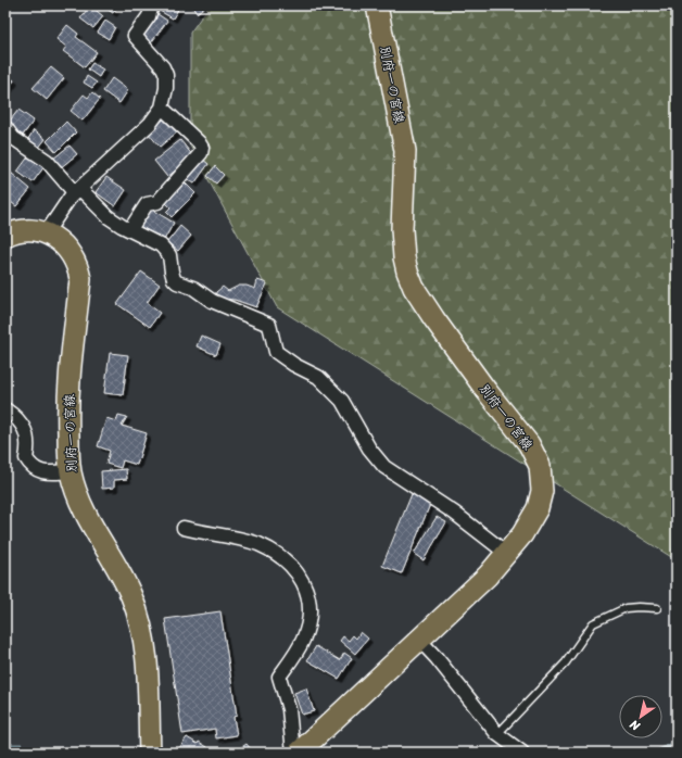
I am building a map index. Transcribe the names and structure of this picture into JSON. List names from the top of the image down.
{
  "streets": {
    "main road": ["別府一の宮線"]
  },
  "north": "bottom left"
}
